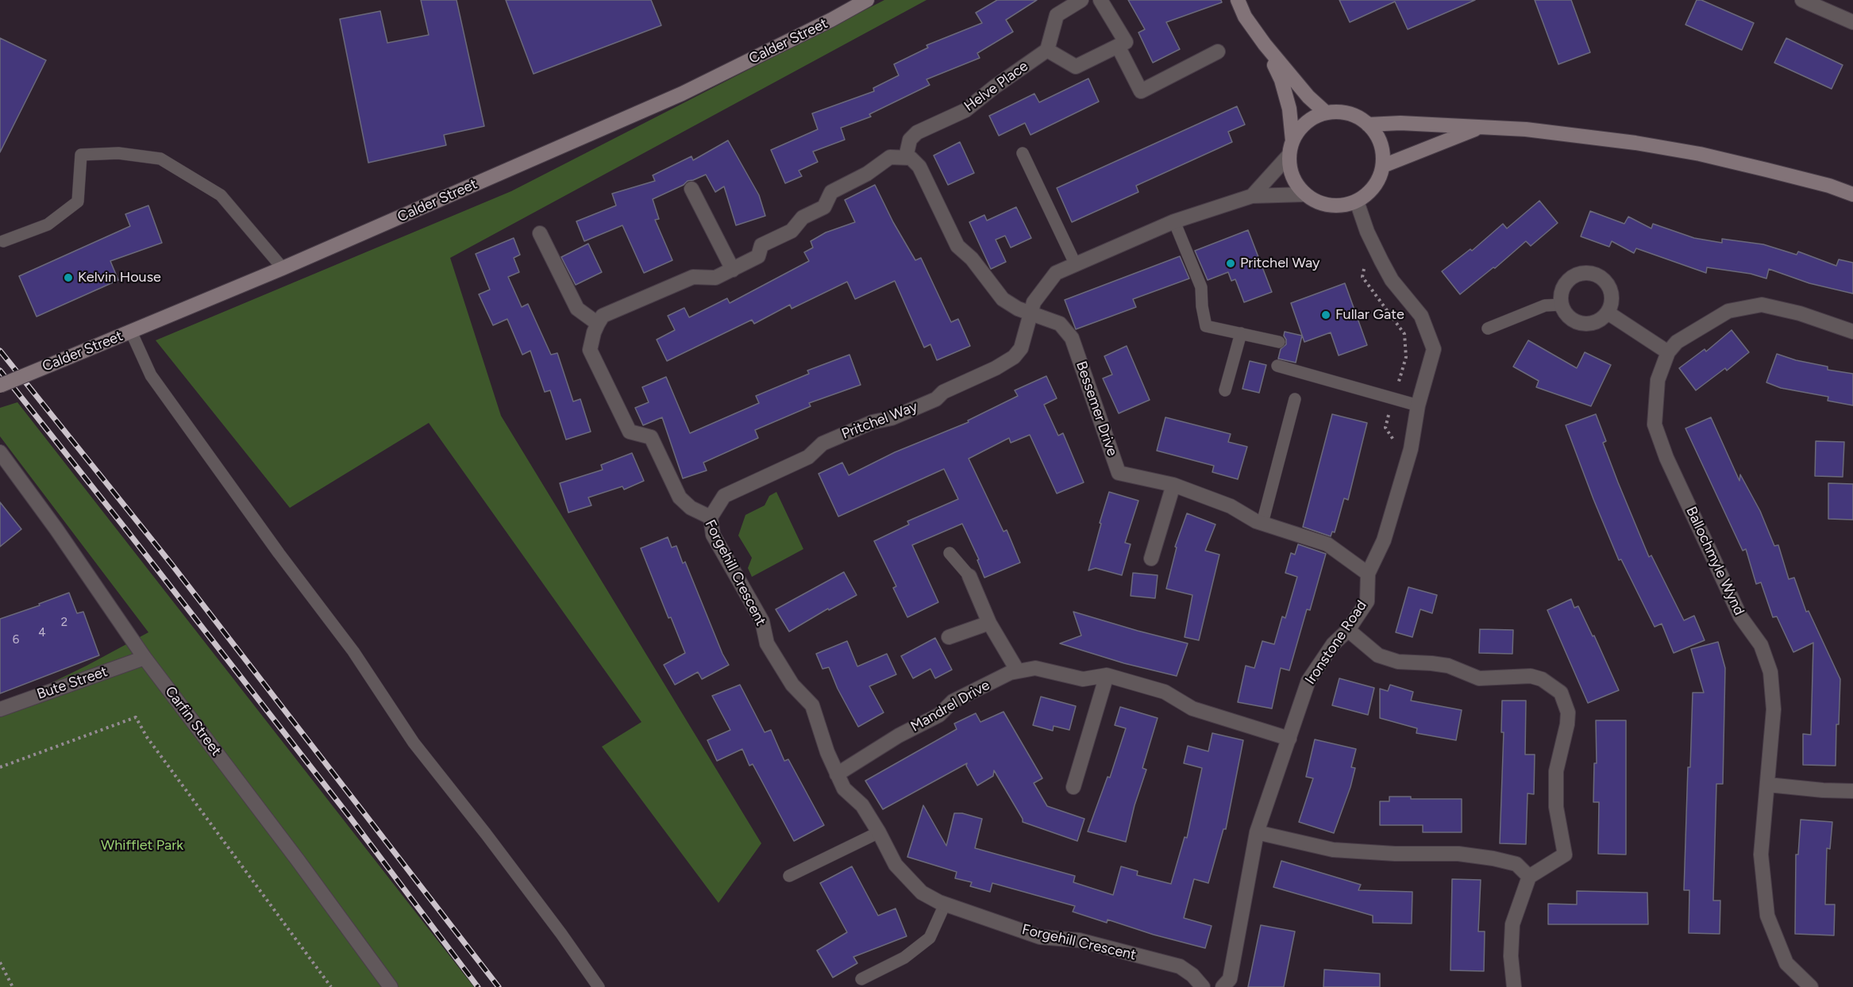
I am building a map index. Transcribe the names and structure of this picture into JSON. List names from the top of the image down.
{
  "streets": {
    "street": [
      "Calder Street",
      "Helve Place",
      "Bessemer Drive",
      "Pritchel Way",
      "Ballochmyle Wynd",
      "Forgehill Crescent",
      "Ironstone Road",
      "Bute Street",
      "Mandrel Drive",
      "Carfin Street"
    ]
  },
  "crossings": [
    ["Bessemer Drive", "Pritchel Way"],
    ["Bessemer Drive", "Ironstone Road"],
    ["Pritchel Way", "Forgehill Crescent"],
    ["Pritchel Way", "Ironstone Road"],
    ["Forgehill Crescent", "Mandrel Drive"],
    ["Ironstone Road", "Mandrel Drive"],
    ["Bute Street", "Carfin Street"]
  ],
  "parks": ["Whifflet Park"],
  "places": ["Pritchel Way", "Kelvin House", "Fullar Gate"],
  "house_numbers": ["2", "4", "6"]
}
